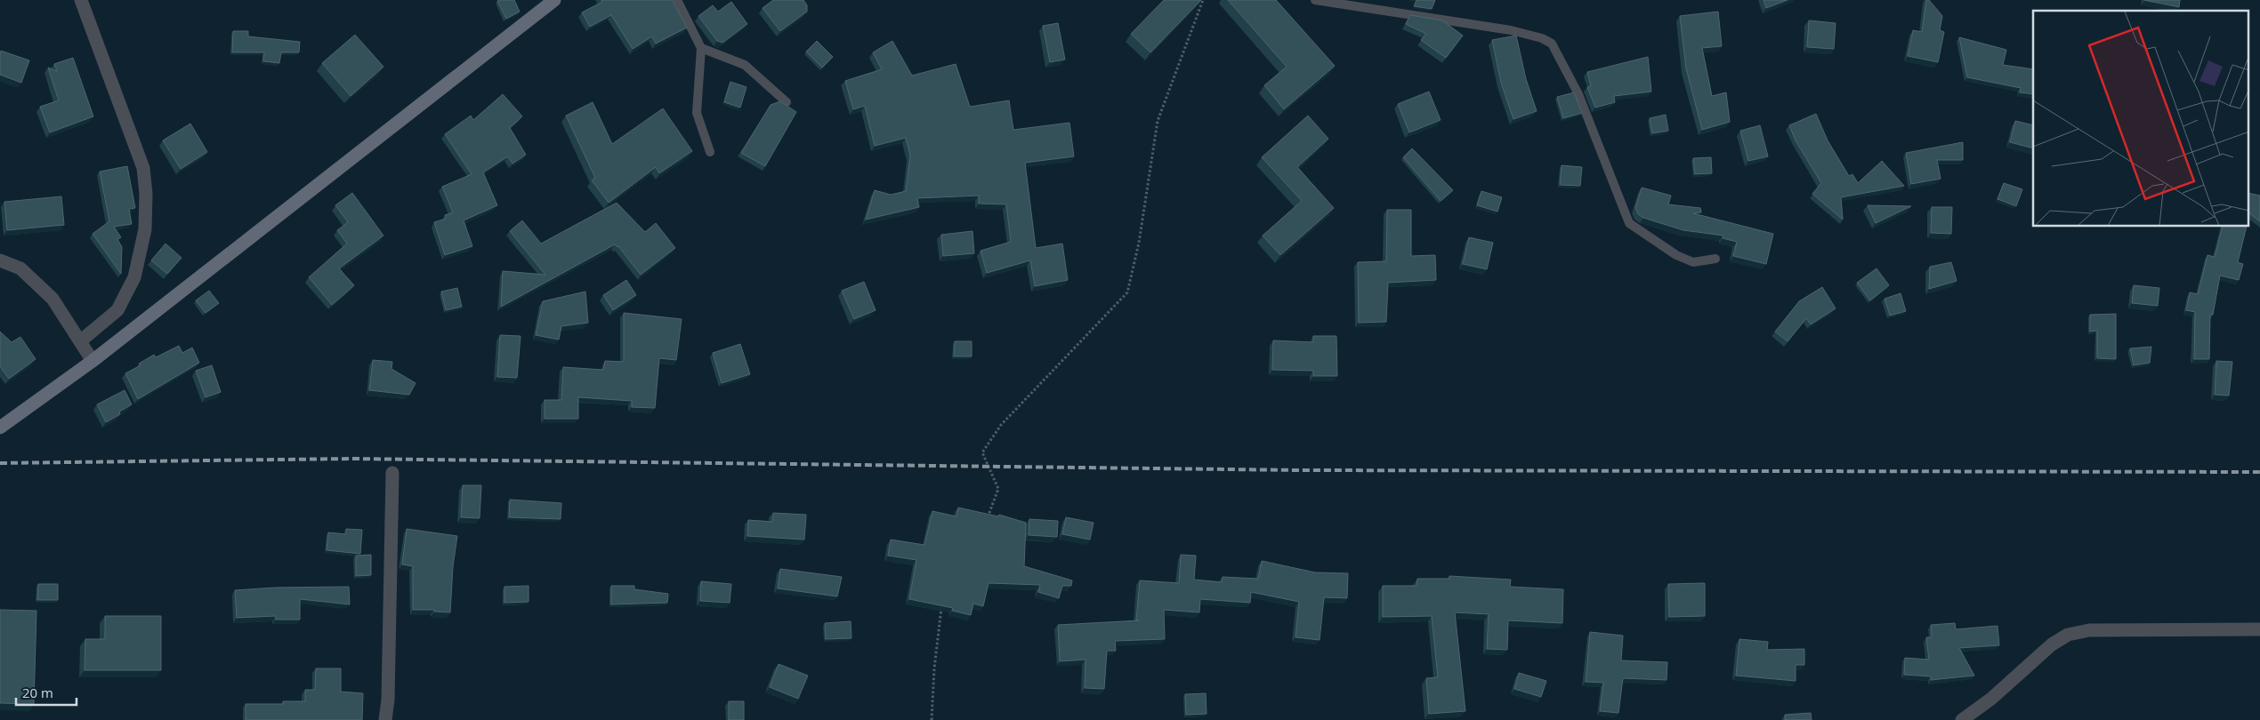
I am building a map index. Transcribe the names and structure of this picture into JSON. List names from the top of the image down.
{
  "scale_bar": "20 m"
}
